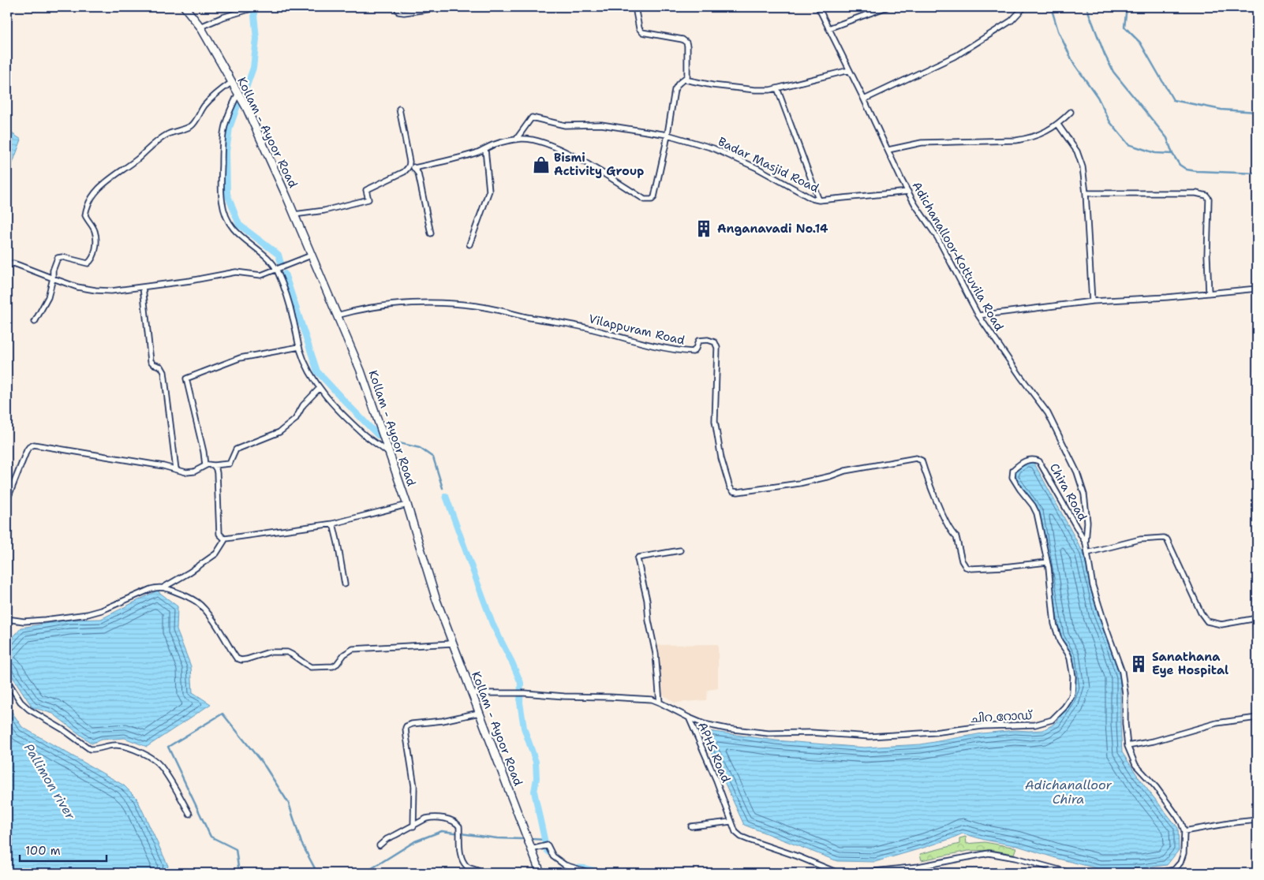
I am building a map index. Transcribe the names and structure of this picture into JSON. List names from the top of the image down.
{
  "streets": {
    "main road": ["Kollam - Ayoor Road"],
    "street": [
      "Badar Masjid Road",
      "Adichanalloor-Kottuvila Road",
      "Vilappuram Road",
      "Chira Road",
      "ചിറ റോഡ്",
      "APHS Road"
    ]
  },
  "crossings": [
    ["Kollam - Ayoor Road", "Vilappuram Road"],
    ["Kollam - Ayoor Road", "APHS Road"],
    ["Badar Masjid Road", "Adichanalloor-Kottuvila Road"],
    ["Adichanalloor-Kottuvila Road", "Chira Road"],
    ["Vilappuram Road", "ചിറ റോഡ്"],
    ["Chira Road", "ചിറ റോഡ്"],
    ["ചിറ റോഡ്", "APHS Road"]
  ],
  "water": ["Pallimon river", "Adichanalloor Chira"],
  "places": {
    "shop": ["Bismi Activity Group"],
    "building": ["Anganavadi No.14", "Sanathana Eye Hospital"]
  },
  "scale_bar": "100 m"
}
